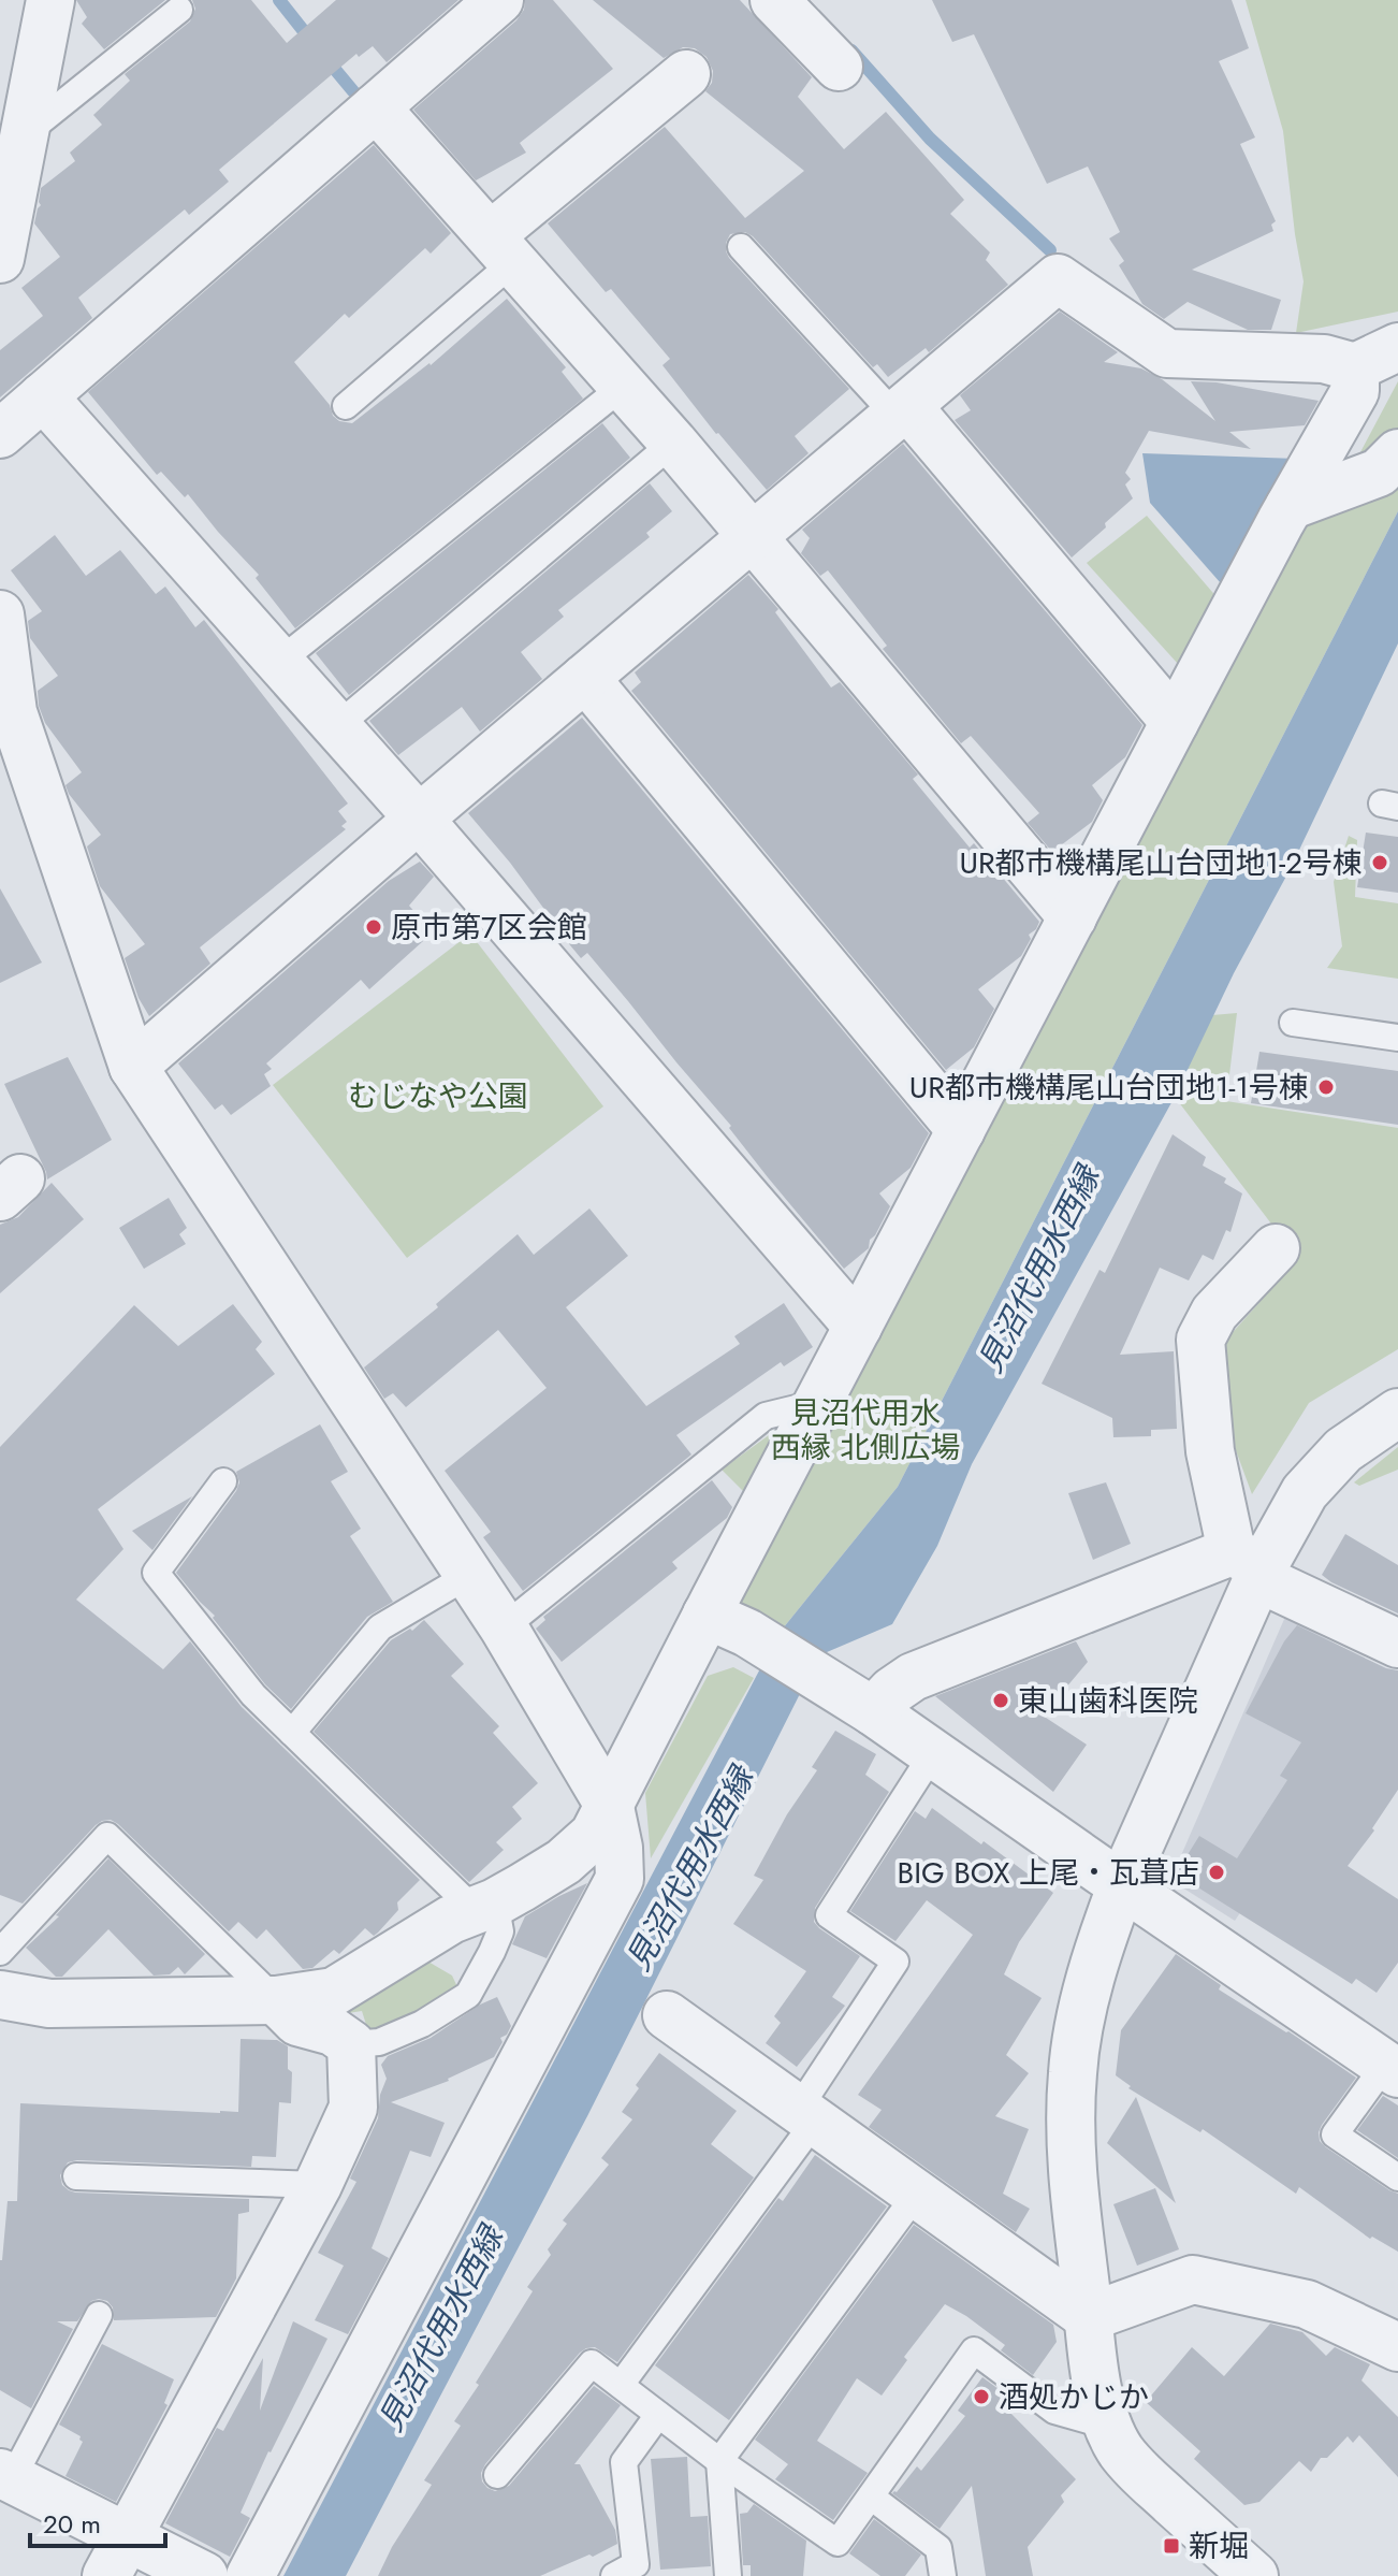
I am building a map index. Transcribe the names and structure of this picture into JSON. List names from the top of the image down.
{
  "water": ["見沼代用水西縁", "見沼代用水西緑"],
  "parks": ["むじなや公園", "見沼代用水 西縁 北側広場"],
  "places": {
    "other": [
      "UR都市機構尾山台団地1-2号棟",
      "原市第7区会館",
      "UR都市機構尾山台団地1-1号棟",
      "東山歯科医院",
      "BIG BOX 上尾・瓦葺店",
      "酒処かじか"
    ],
    "transit": ["新堀"]
  },
  "scale_bar": "20 m"
}
